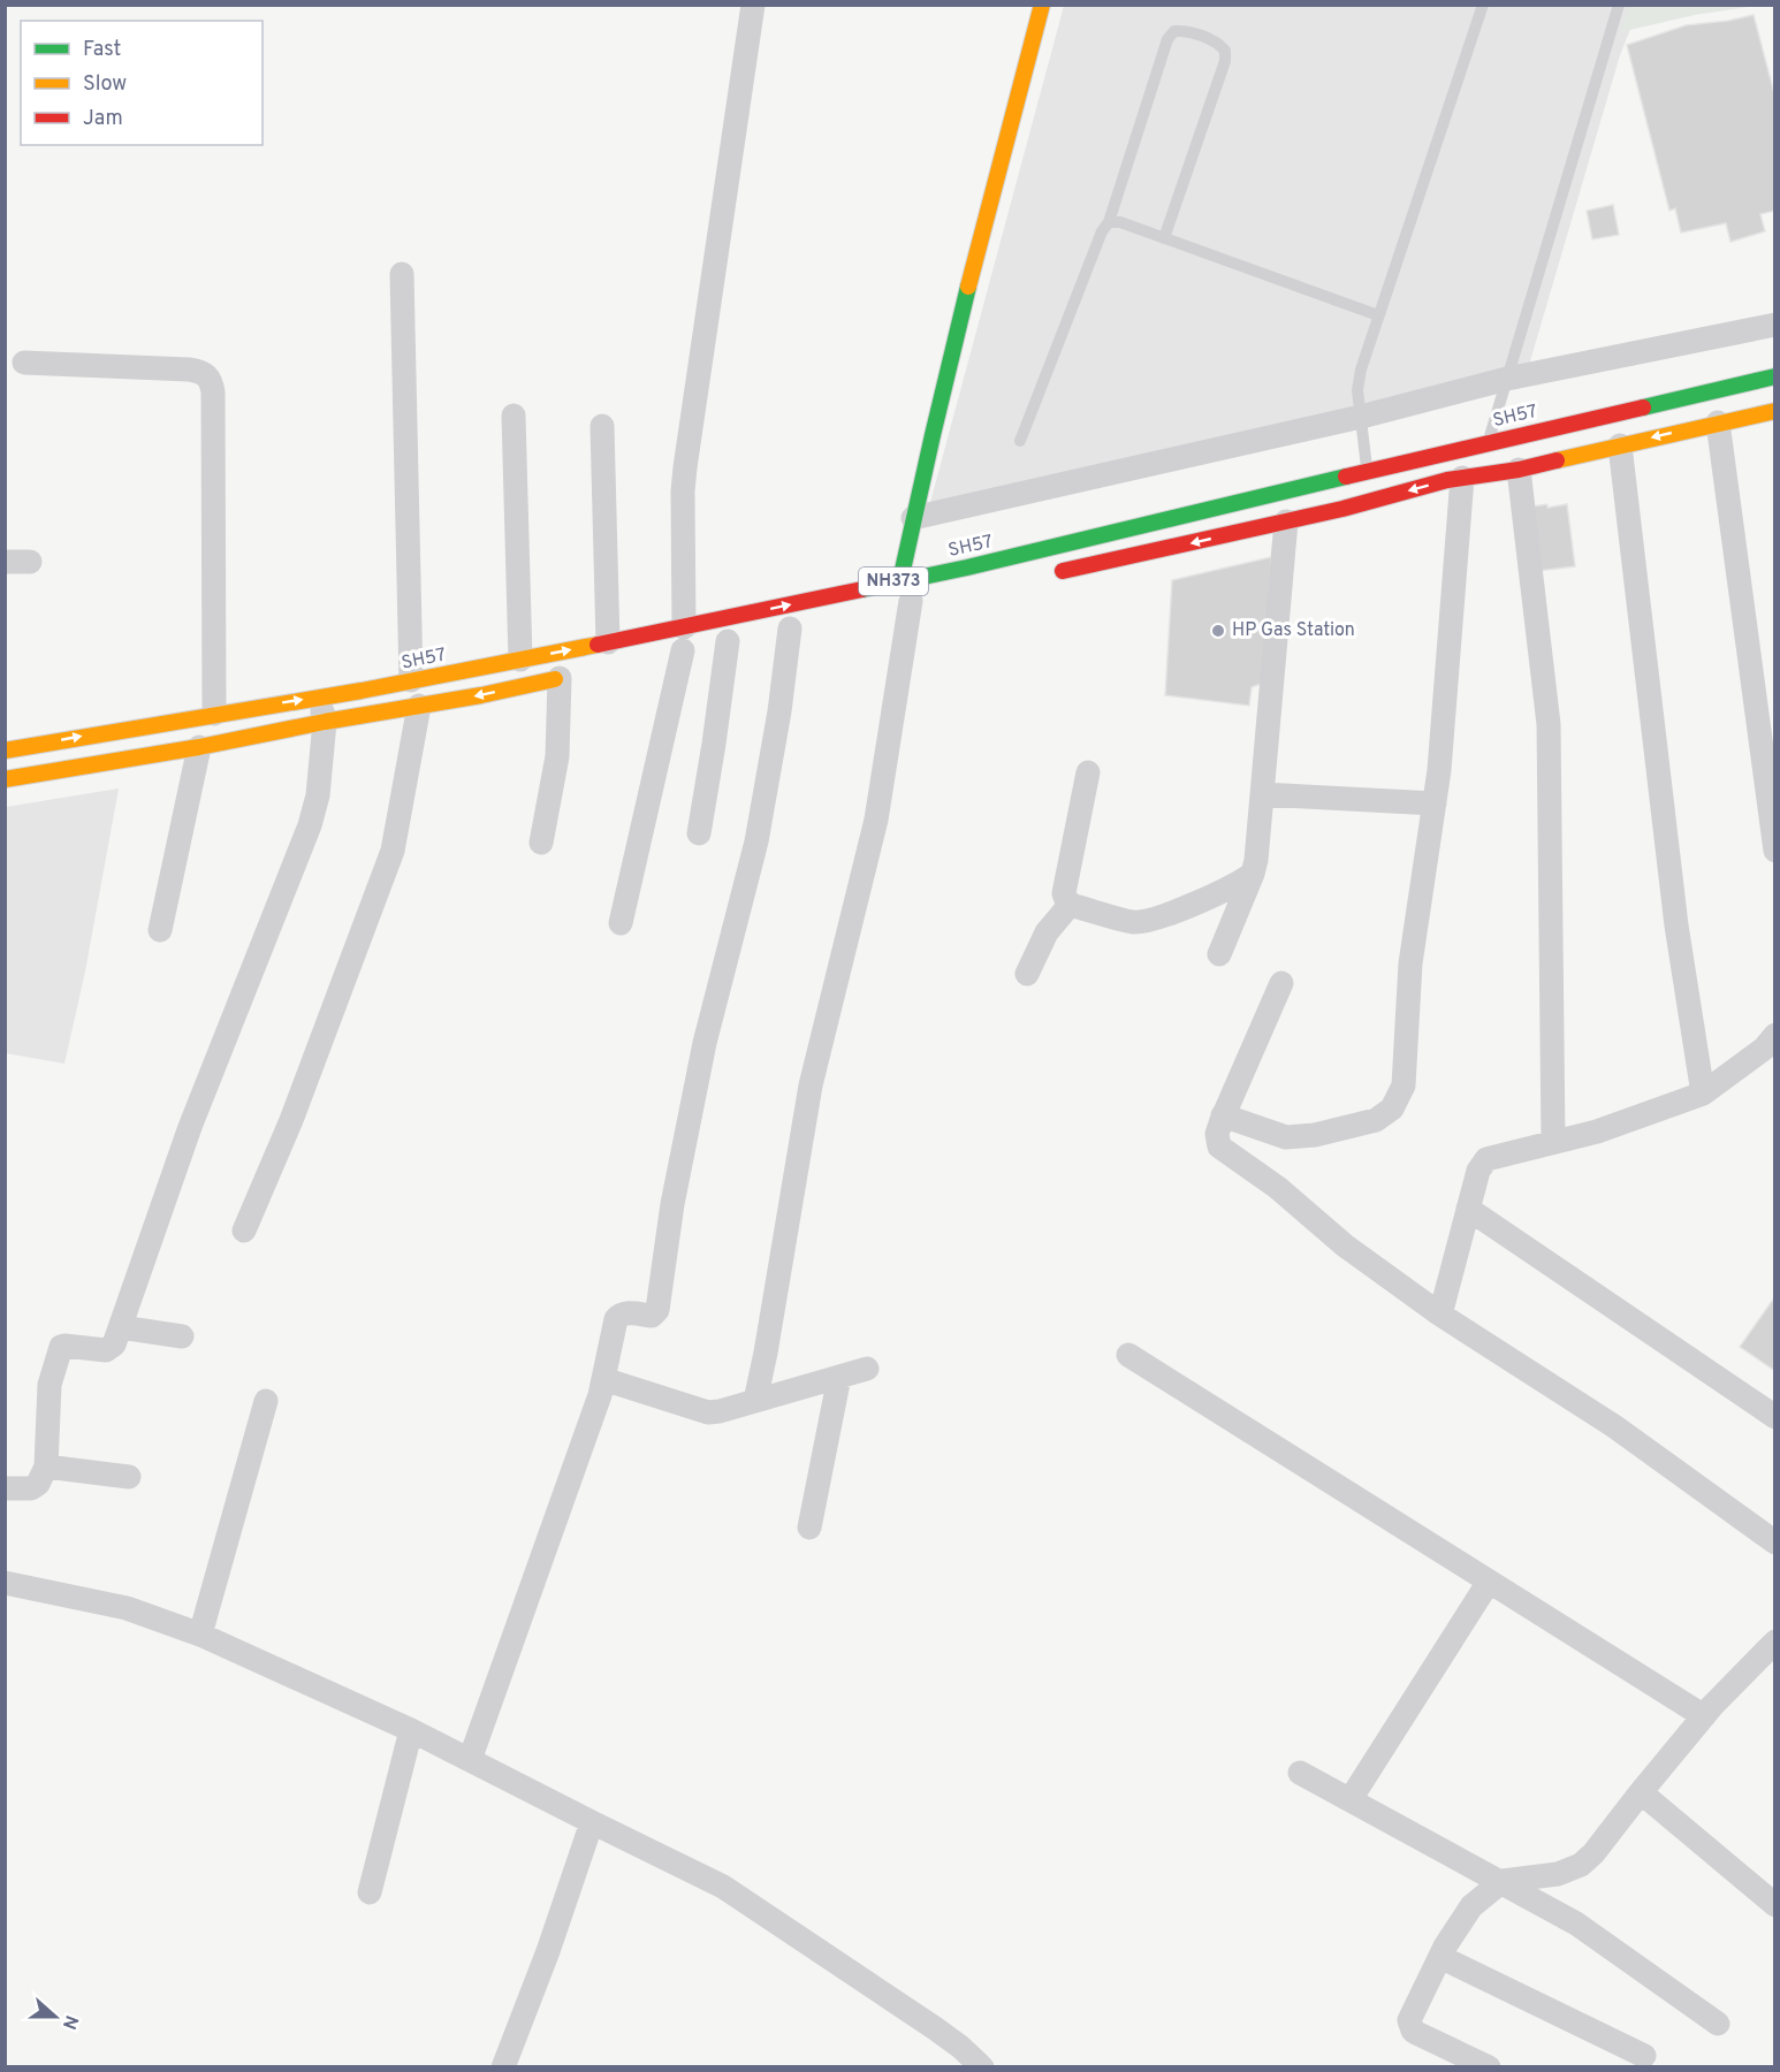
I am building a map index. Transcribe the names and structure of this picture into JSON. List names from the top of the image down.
{
  "streets": {
    "main road": ["SH57", "NH373"]
  },
  "crossings": [
    ["SH57", "NH373"]
  ],
  "places": ["HP Gas Station"],
  "legend": ["Fast", "Slow", "Jam"],
  "north": "right"
}
